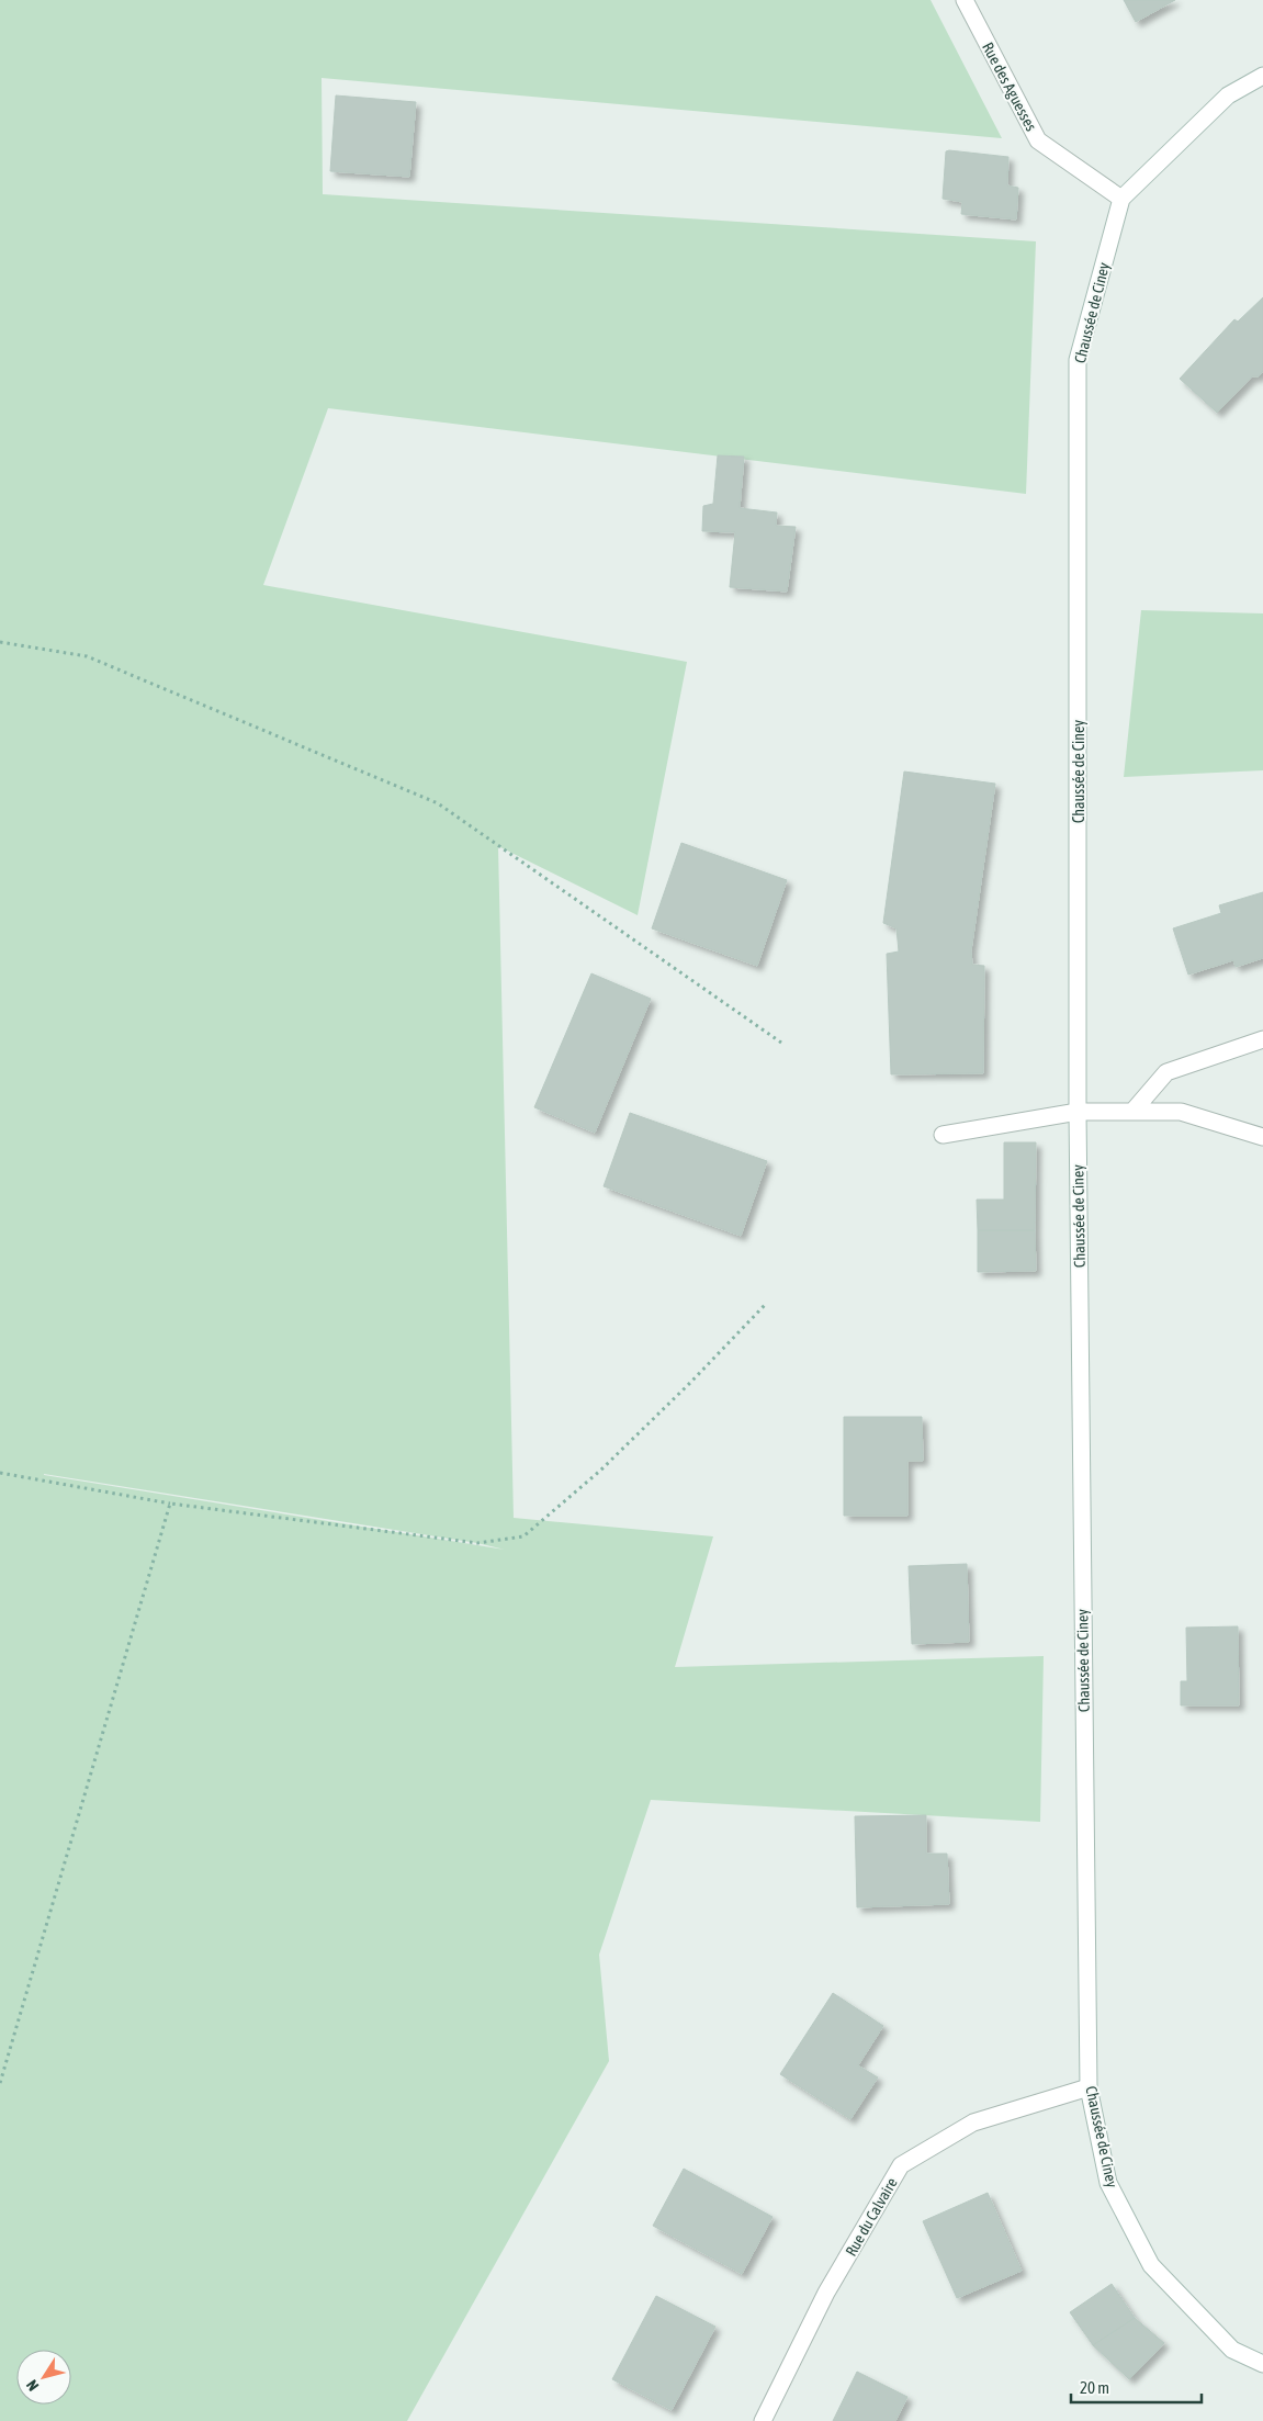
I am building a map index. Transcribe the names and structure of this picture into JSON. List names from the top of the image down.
{
  "streets": {
    "main road": ["Rue des Aguesses", "Chaussée de Ciney", "Rue du Calvaire"]
  },
  "crossings": [
    ["Rue des Aguesses", "Chaussée de Ciney"],
    ["Chaussée de Ciney", "Rue du Calvaire"]
  ],
  "scale_bar": "20 m",
  "north": "bottom left"
}
